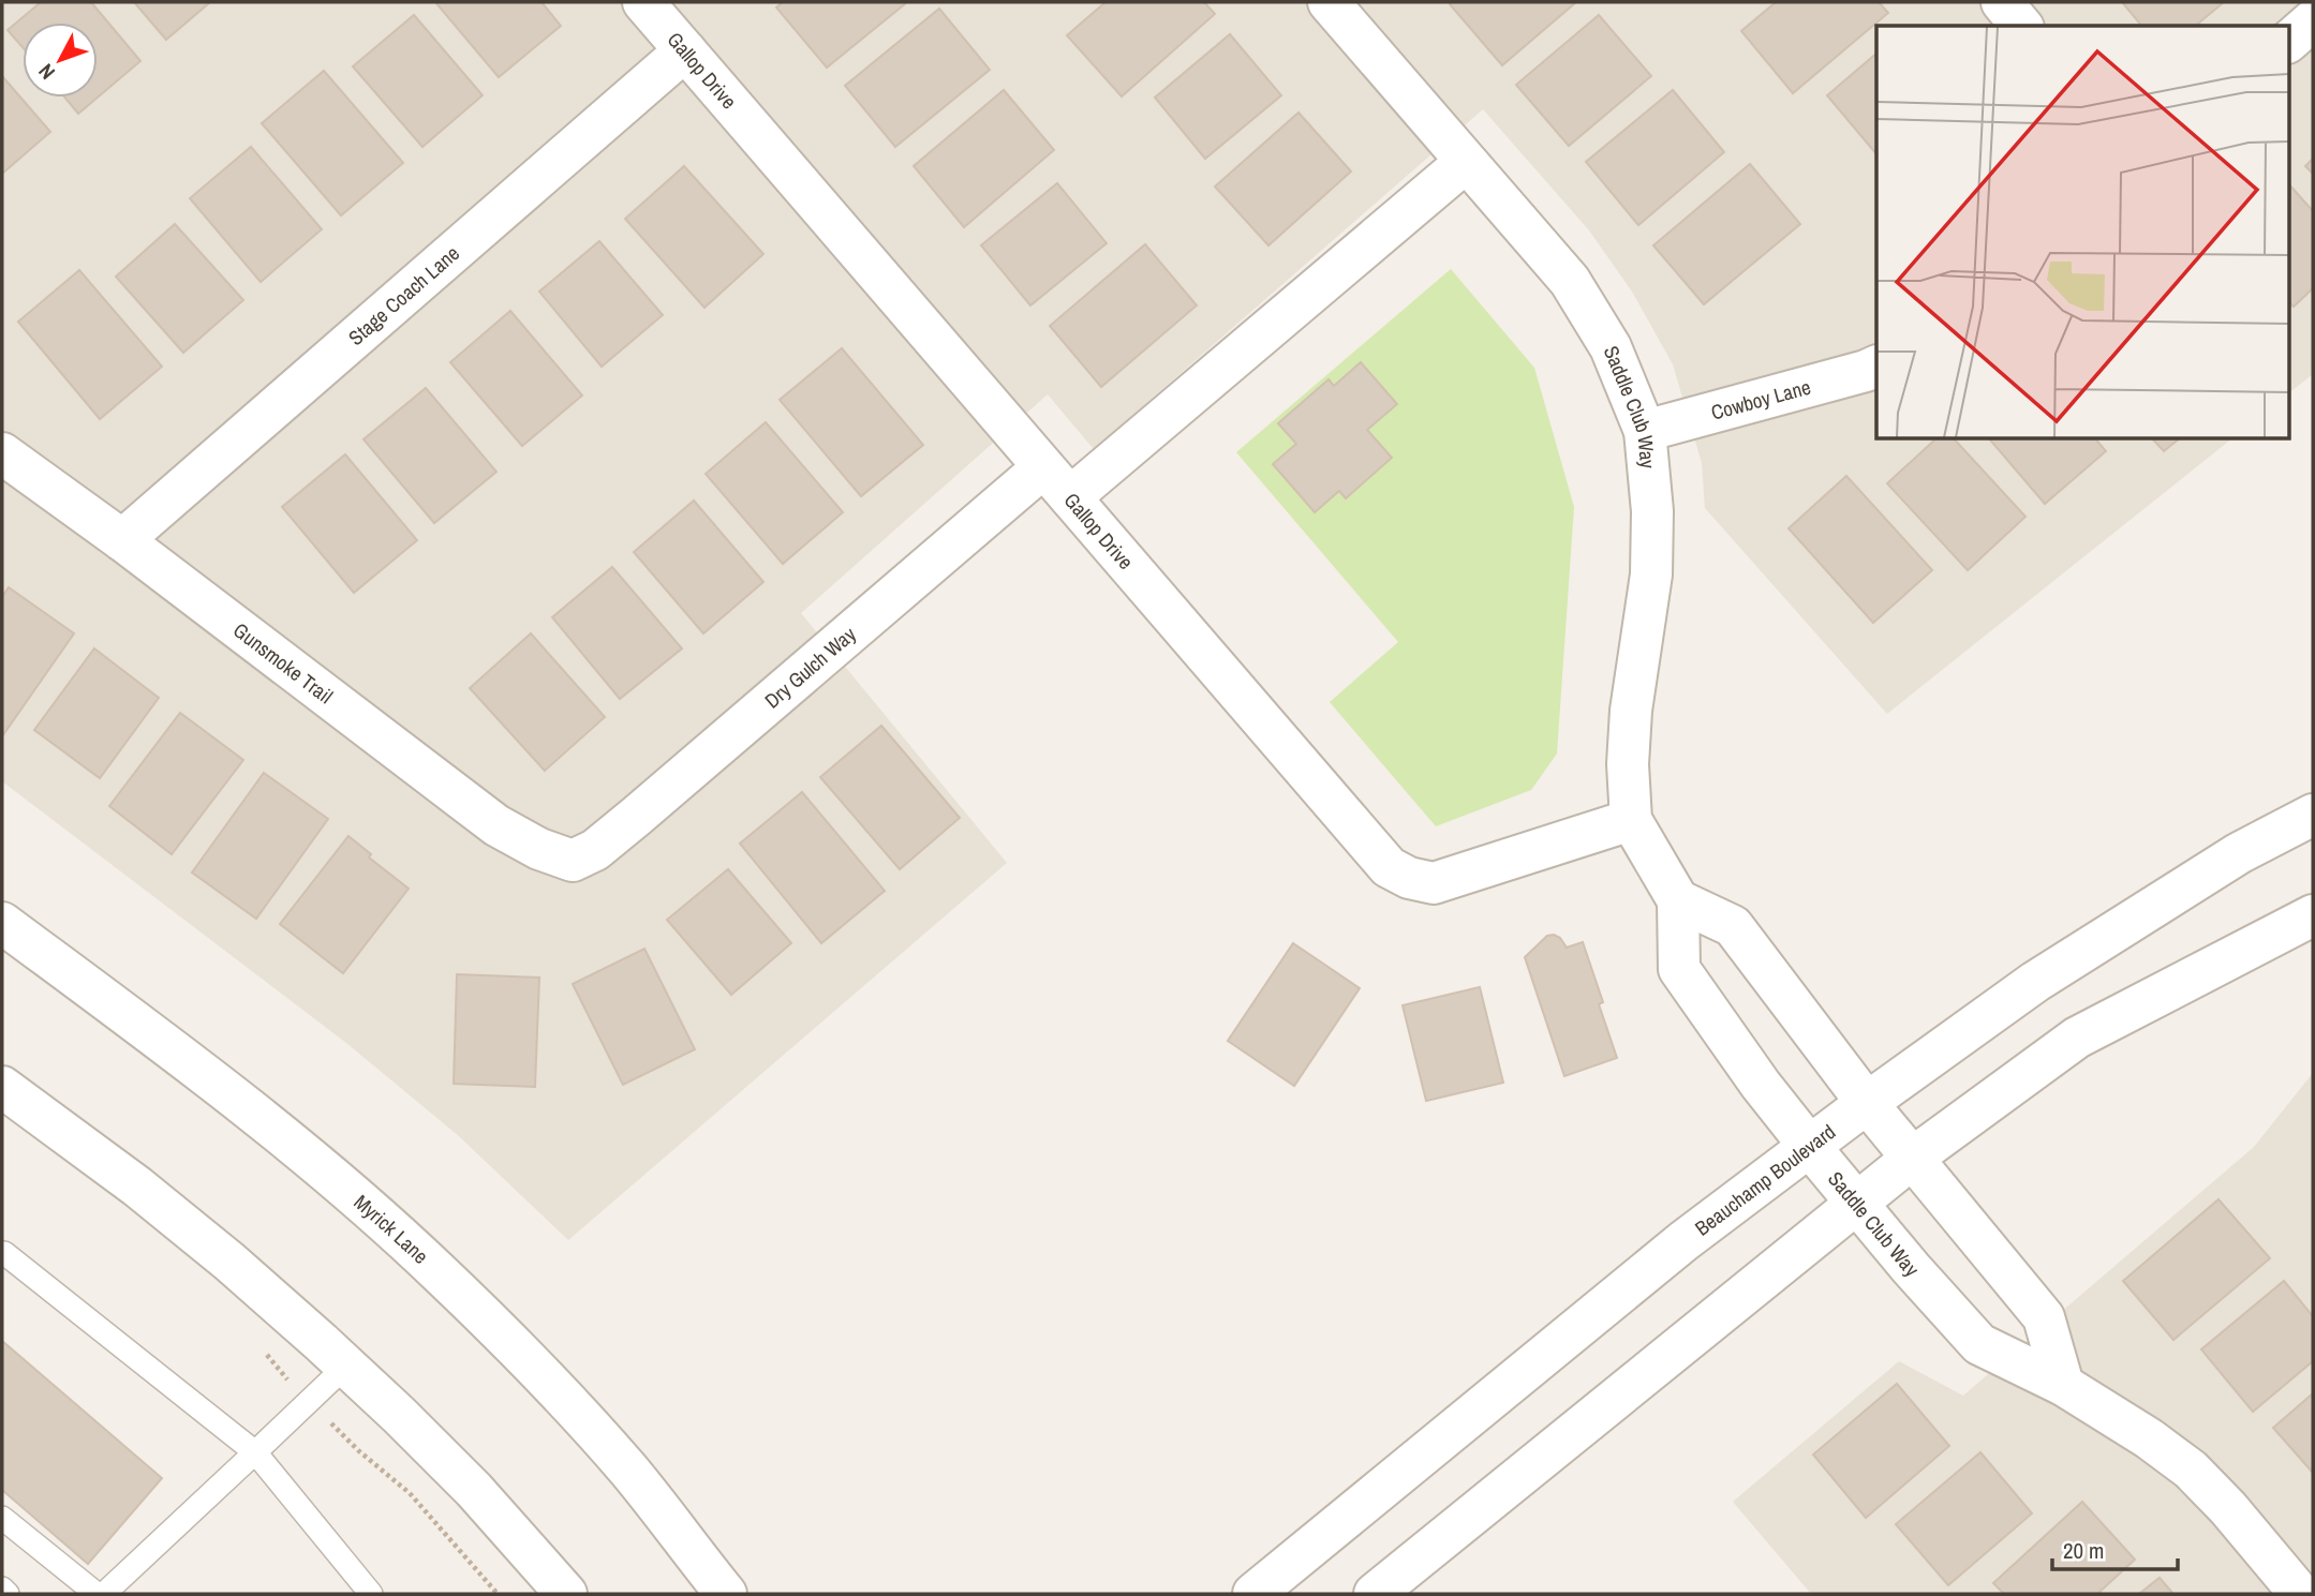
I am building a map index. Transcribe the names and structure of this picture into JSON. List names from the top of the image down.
{
  "streets": {
    "street": [
      "Gallop Drive",
      "Stage Coach Lane",
      "Cowboy Lane",
      "Saddle Club Way",
      "Gunsmoke Trail",
      "Dry Gulch Way",
      "Beauchamp Boulevard",
      "Myrick Lane"
    ]
  },
  "crossings": [
    ["Gallop Drive", "Stage Coach Lane"],
    ["Gallop Drive", "Saddle Club Way"],
    ["Gallop Drive", "Dry Gulch Way"],
    ["Stage Coach Lane", "Gunsmoke Trail"],
    ["Cowboy Lane", "Saddle Club Way"],
    ["Saddle Club Way", "Beauchamp Boulevard"],
    ["Gunsmoke Trail", "Dry Gulch Way"]
  ],
  "scale_bar": "20 m",
  "north": "bottom left"
}
